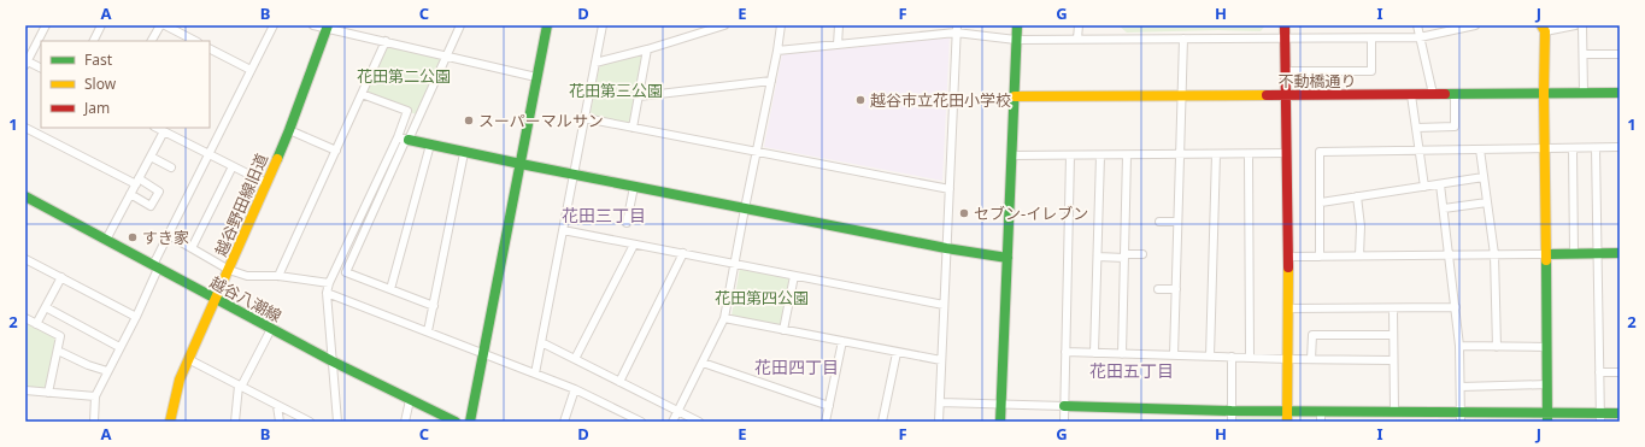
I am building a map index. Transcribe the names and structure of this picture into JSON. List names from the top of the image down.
{
  "streets": {
    "street": ["不動橋通り", "越谷野田線旧道", "越谷八潮線"]
  },
  "crossings": [
    ["越谷野田線旧道", "越谷八潮線"]
  ],
  "districts": ["花田三丁目", "花田四丁目", "花田五丁目"],
  "parks": ["花田第二公園", "花田第三公園", "花田第四公園"],
  "places": [
    "越谷市立花田小学校",
    "スーパーマルサン",
    "セブン-イレブン",
    "すき家"
  ],
  "legend": ["Fast", "Slow", "Jam"],
  "grid": {
    "columns": [
      "A",
      "B",
      "C",
      "D",
      "E",
      "F",
      "G",
      "H",
      "I",
      "J"
    ],
    "rows": ["1", "2"]
  }
}
